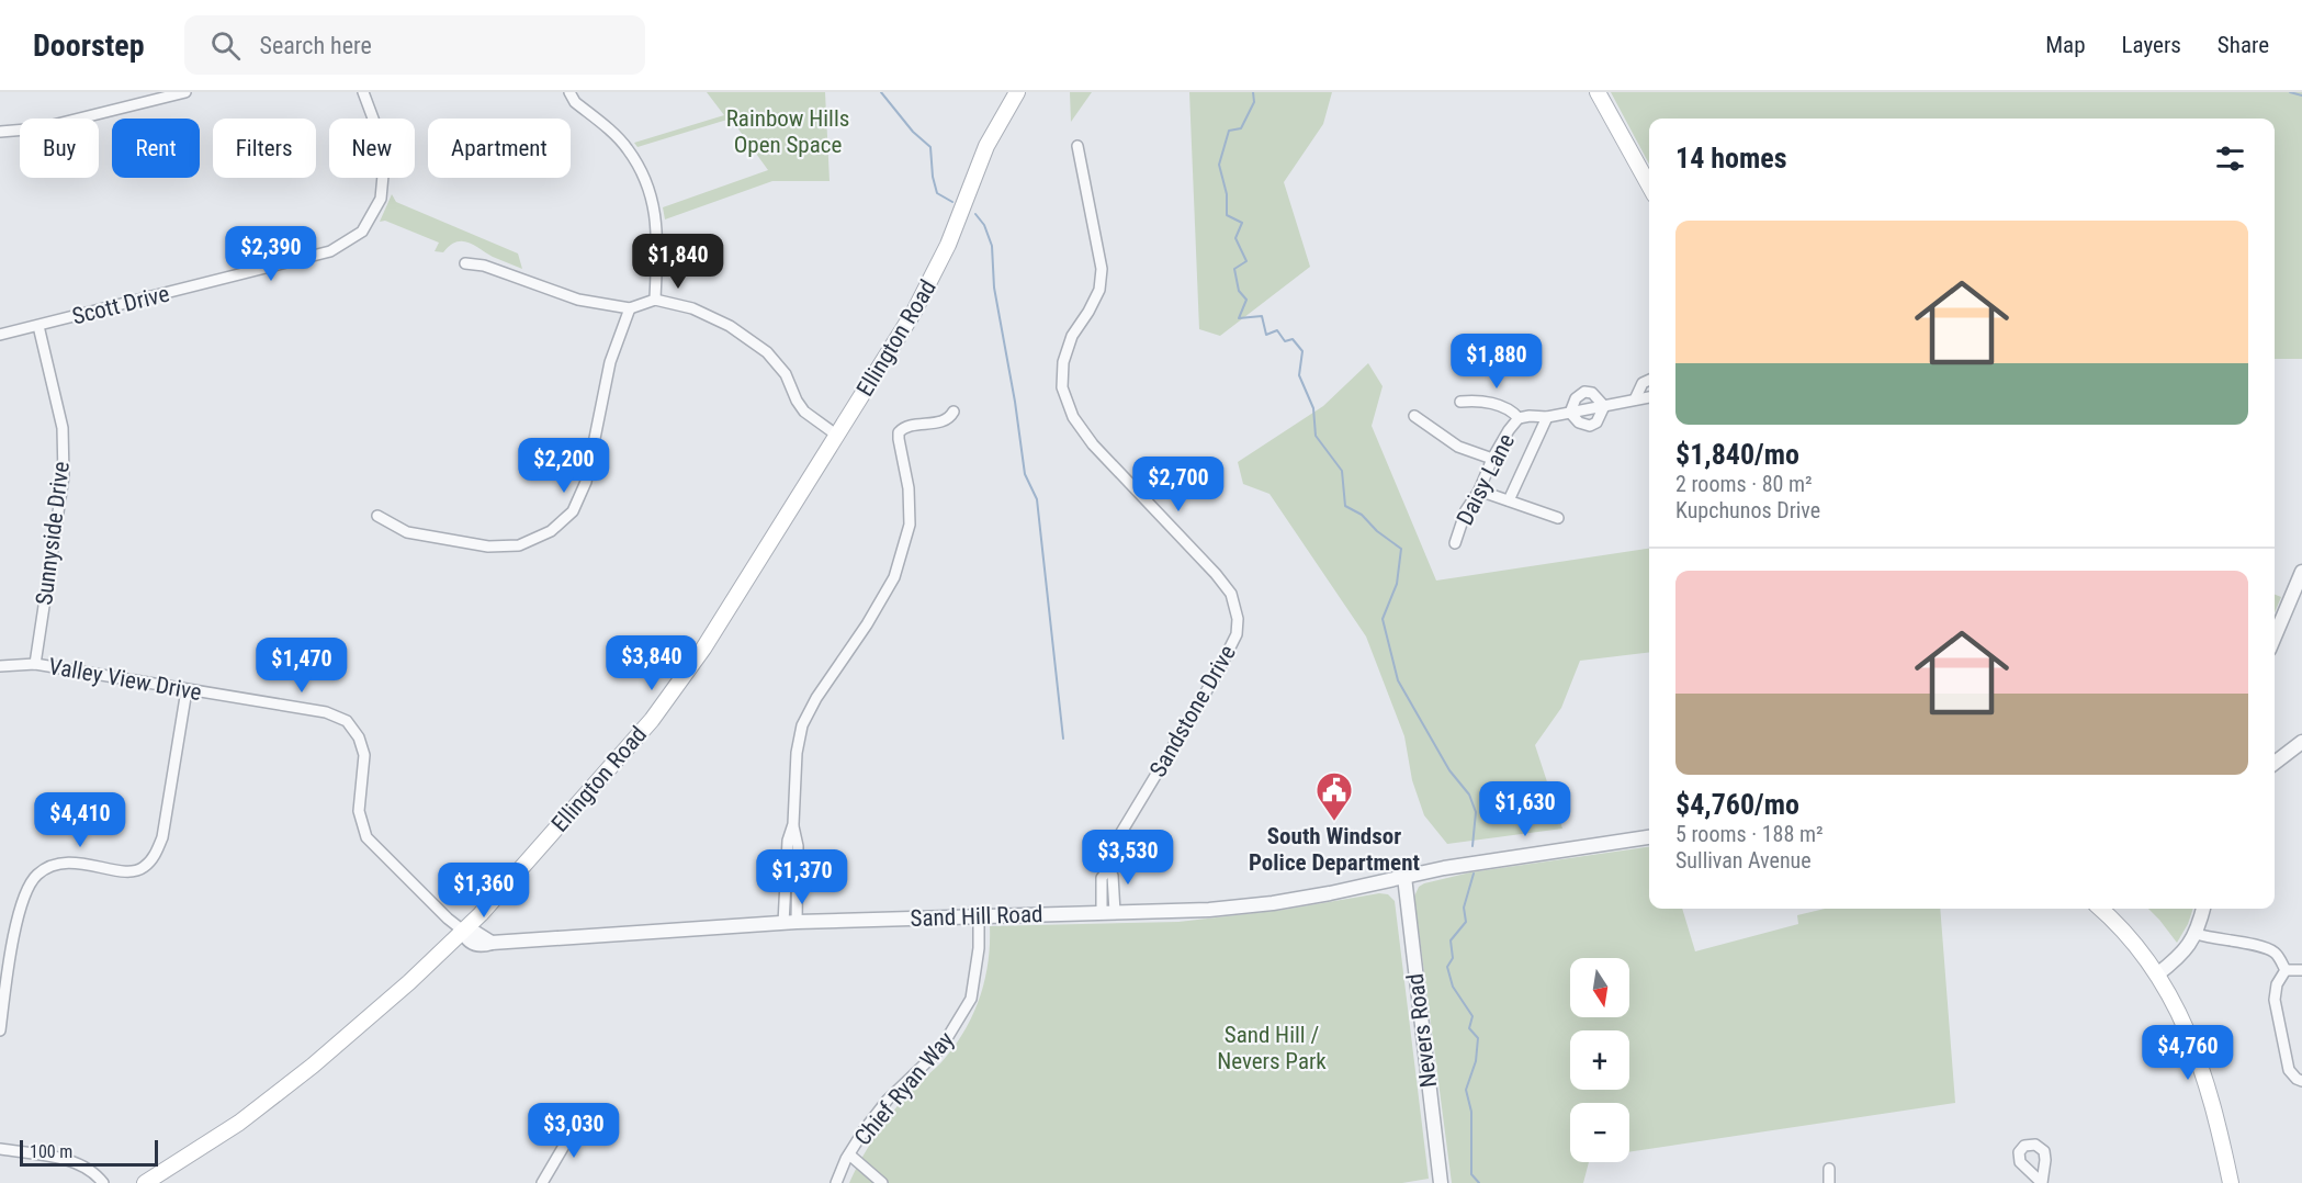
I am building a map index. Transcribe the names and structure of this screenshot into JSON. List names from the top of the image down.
{
  "streets": {
    "main road": ["Ellington Road"],
    "street": [
      "Scott Drive",
      "Daisy Lane",
      "Sunnyside Drive",
      "Valley View Drive",
      "Sandstone Drive",
      "Sand Hill Road",
      "Nevers Road",
      "Chief Ryan Way"
    ]
  },
  "crossings": [
    ["Scott Drive", "Sunnyside Drive"],
    ["Ellington Road", "Valley View Drive"],
    ["Ellington Road", "Sand Hill Road"],
    ["Sunnyside Drive", "Valley View Drive"],
    ["Valley View Drive", "Sand Hill Road"],
    ["Sandstone Drive", "Sand Hill Road"],
    ["Sand Hill Road", "Nevers Road"],
    ["Sand Hill Road", "Chief Ryan Way"]
  ],
  "parks": ["Rainbow Hills Open Space", "Sand Hill / Nevers Park"],
  "places": {
    "public building": ["South Windsor Police Department"]
  },
  "scale_bar": "100 m",
  "north": "bottom",
  "page": {
    "header": "Doorstep",
    "search": "Search here",
    "nav": ["Map", "Layers", "Share"],
    "chip": [
      "Buy",
      "Rent",
      "Filters",
      "New",
      "Apartment"
    ],
    "heading": "14 homes",
    "list": [
      {
        "name": "$1,840/mo",
        "note": "2 rooms · 80 m² · Kupchunos Drive"
      },
      {
        "name": "$4,760/mo",
        "note": "5 rooms · 188 m² · Sullivan Avenue"
      }
    ],
    "price": [
      "$2,390",
      "$1,840",
      "$1,880",
      "$2,200",
      "$2,700",
      "$3,840",
      "$1,470",
      "$1,630",
      "$4,410",
      "$3,530",
      "$1,370",
      "$1,360",
      "$4,760",
      "$3,030"
    ],
    "map_buttons": ["+", "−"],
    "scale": "100 m"
  }
}
